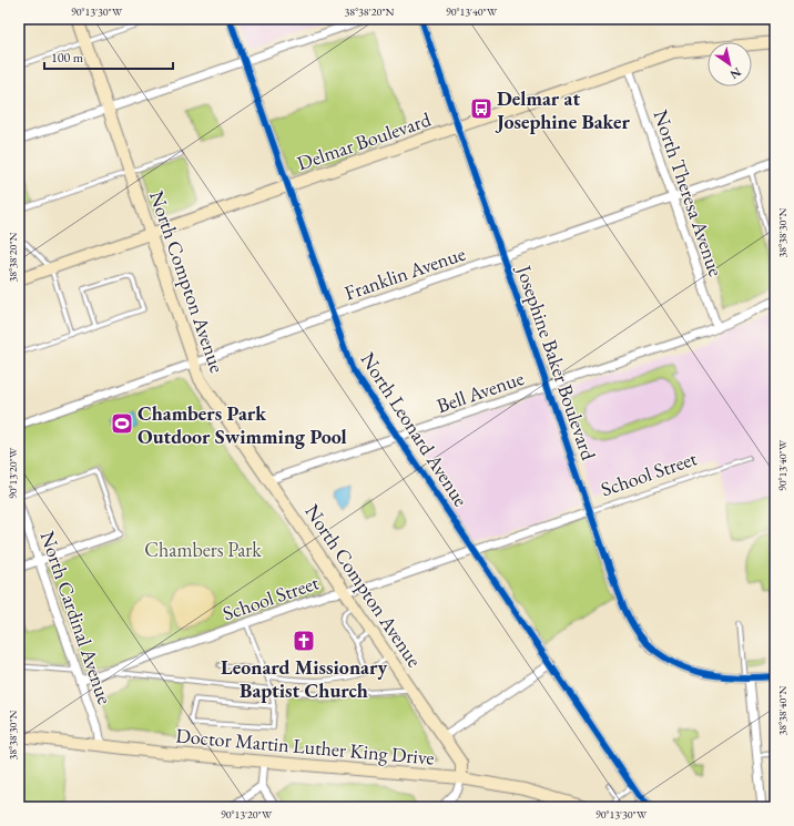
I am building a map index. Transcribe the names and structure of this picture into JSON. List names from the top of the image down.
{
  "streets": {
    "main road": ["Delmar Boulevard", "North Compton Avenue", "Doctor Martin Luther King Drive"],
    "street": [
      "North Theresa Avenue",
      "Franklin Avenue",
      "Josephine Baker Boulevard",
      "Bell Avenue",
      "North Leonard Avenue",
      "School Street",
      "North Cardinal Avenue"
    ]
  },
  "crossings": [
    ["Delmar Boulevard", "North Theresa Avenue"],
    ["Delmar Boulevard", "North Compton Avenue"],
    ["Delmar Boulevard", "Josephine Baker Boulevard"],
    ["Delmar Boulevard", "North Leonard Avenue"],
    ["North Theresa Avenue", "Franklin Avenue"],
    ["North Theresa Avenue", "Bell Avenue"],
    ["Franklin Avenue", "North Compton Avenue"],
    ["Franklin Avenue", "Josephine Baker Boulevard"],
    ["Franklin Avenue", "North Leonard Avenue"],
    ["North Compton Avenue", "Bell Avenue"],
    ["North Compton Avenue", "School Street"],
    ["North Compton Avenue", "Doctor Martin Luther King Drive"],
    ["Josephine Baker Boulevard", "Bell Avenue"],
    ["Josephine Baker Boulevard", "School Street"],
    ["Bell Avenue", "North Leonard Avenue"],
    ["North Leonard Avenue", "School Street"],
    ["School Street", "North Cardinal Avenue"],
    ["North Cardinal Avenue", "Doctor Martin Luther King Drive"]
  ],
  "parks": ["Chambers Park"],
  "places": {
    "bus stop": ["Delmar at Josephine Baker"],
    "sports": ["Chambers Park Outdoor Swimming Pool"],
    "church": ["Leonard Missionary Baptist Church"]
  },
  "scale_bar": "100 m",
  "north": "bottom right",
  "coordinates": [
    "90°13'30\"W",
    "38°38'20\"N",
    "90°13'40\"W",
    "38°38'30\"N",
    "90°13'20\"W",
    "38°38'40\"N"
  ]
}
